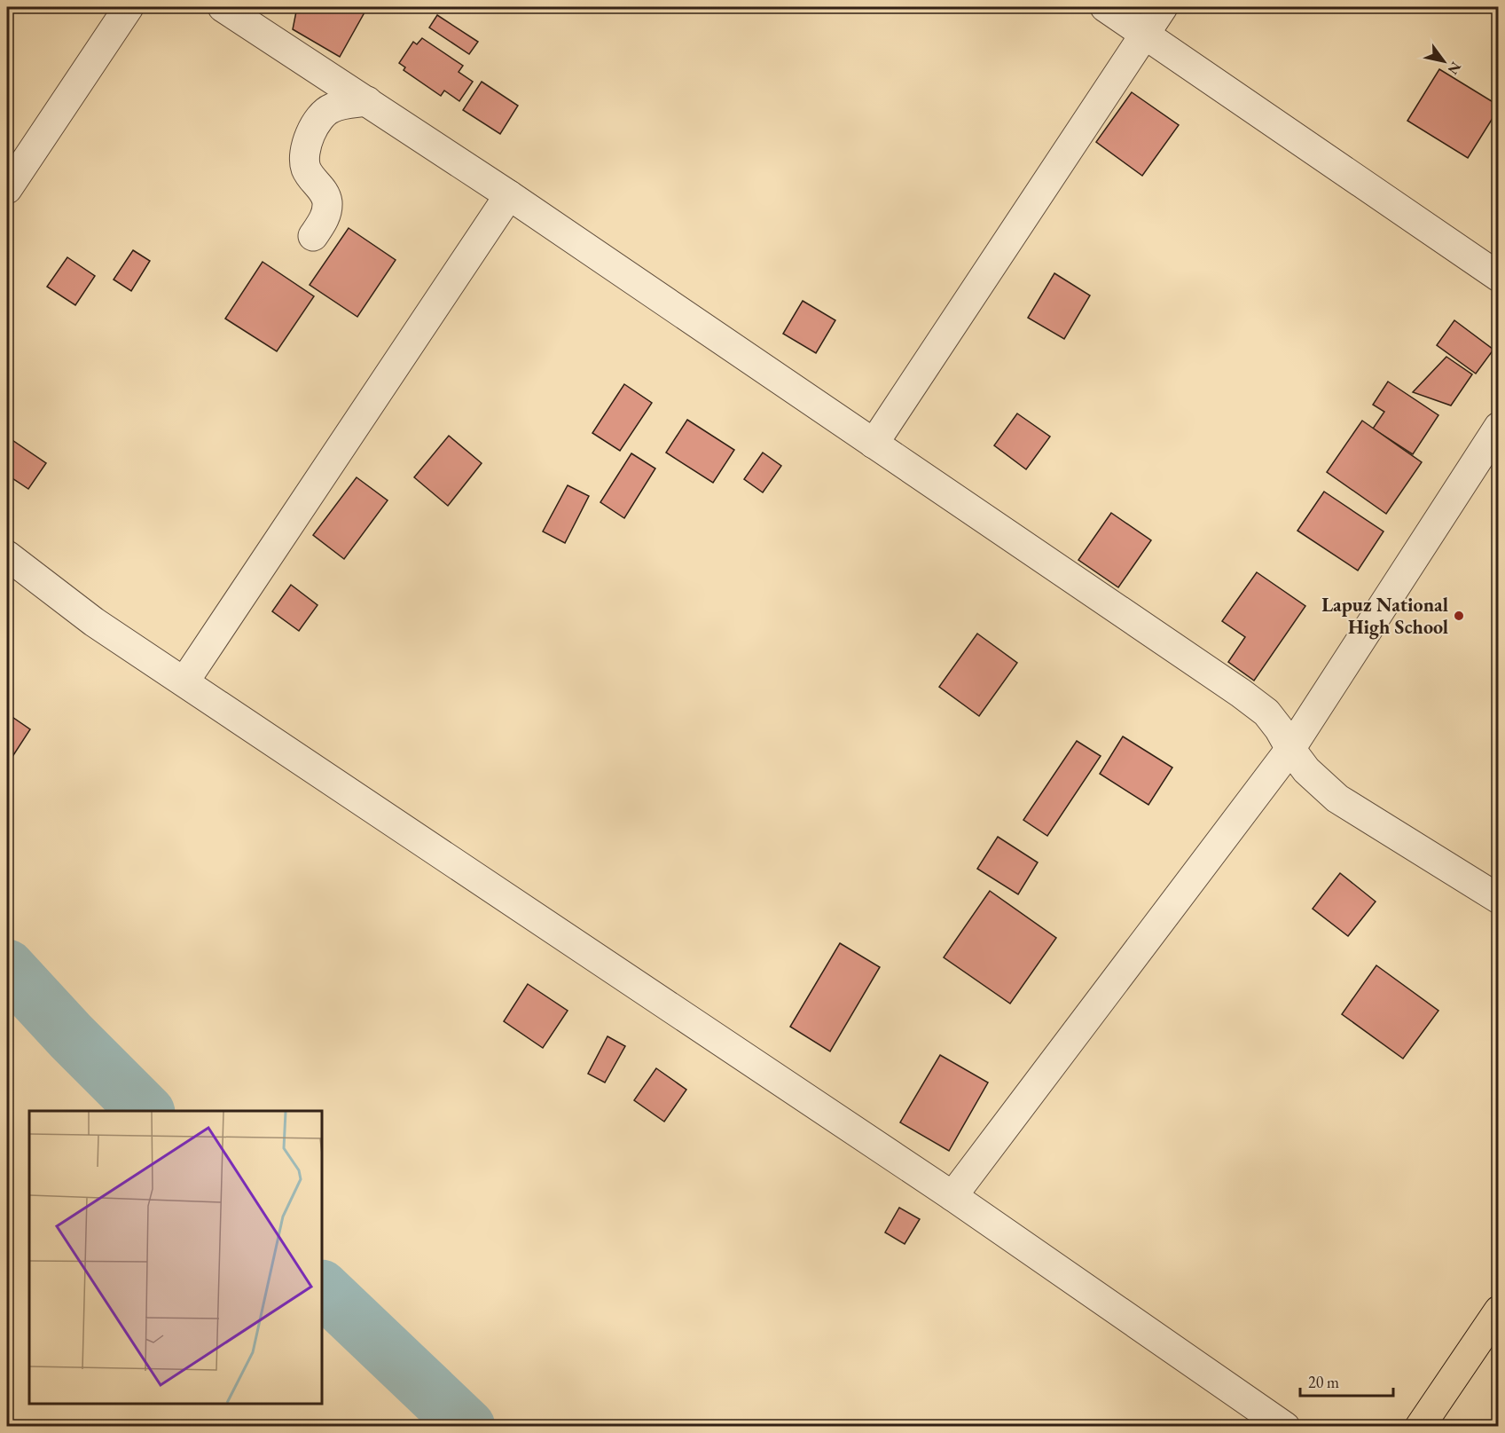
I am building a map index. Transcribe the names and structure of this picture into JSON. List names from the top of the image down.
{
  "places": ["Lapuz National High School"],
  "scale_bar": "20 m",
  "north": "bottom right"
}
